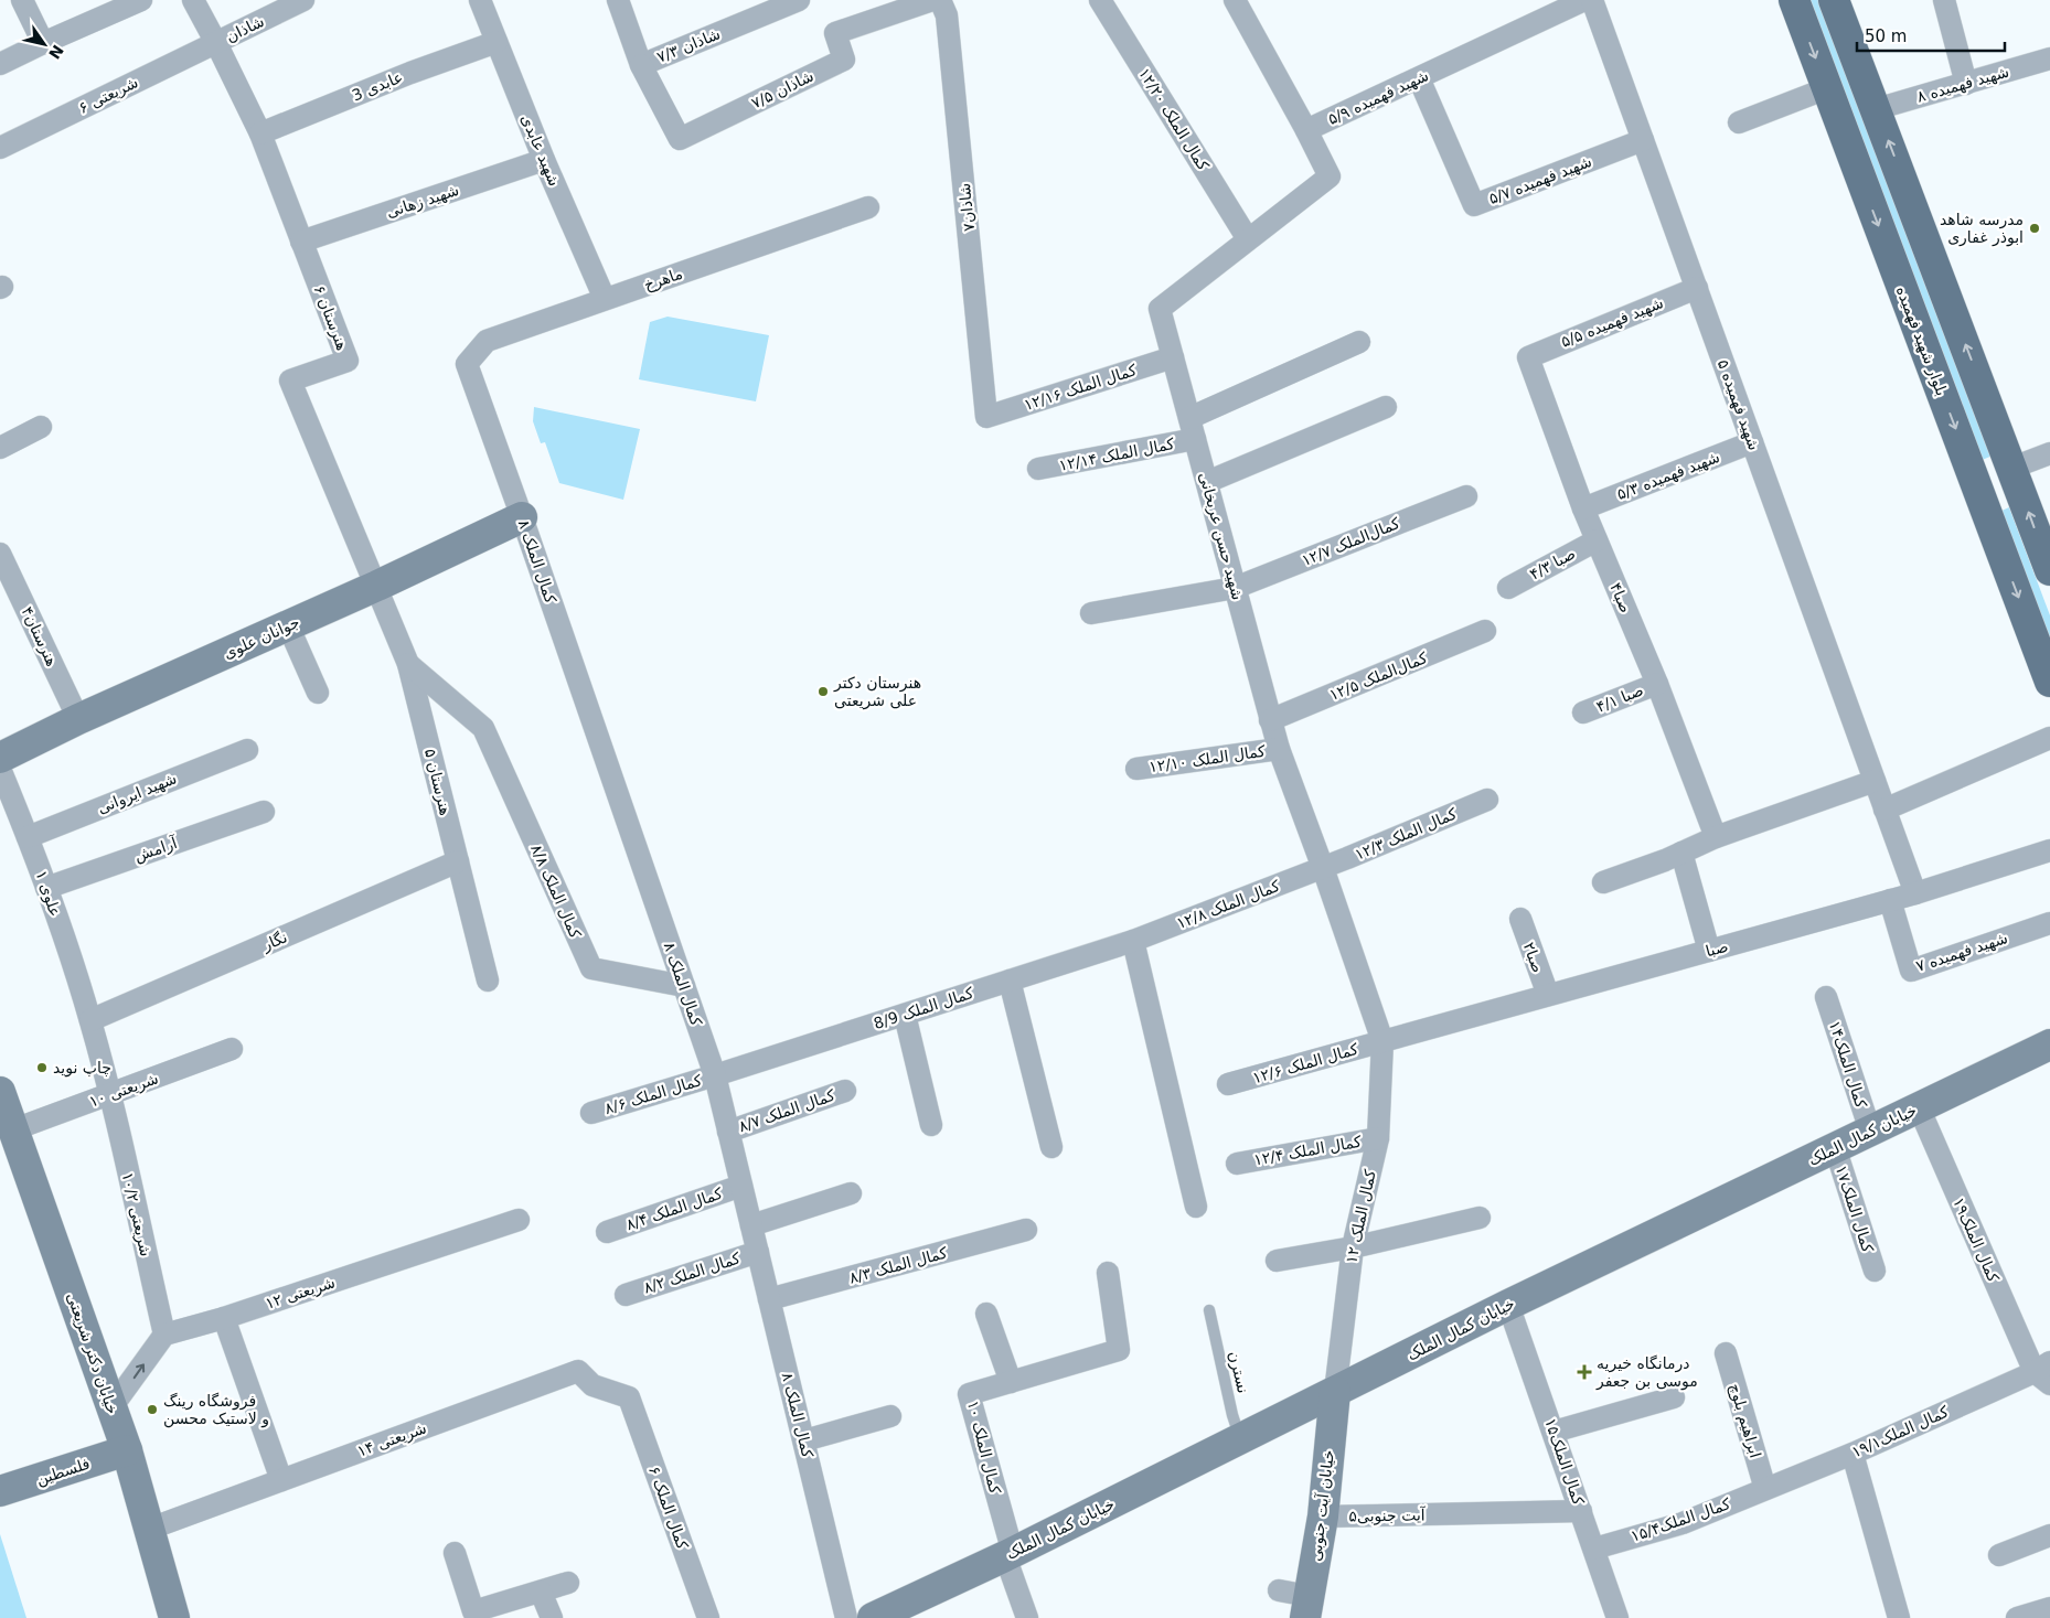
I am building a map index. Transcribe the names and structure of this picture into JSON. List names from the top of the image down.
{
  "streets": {
    "main road": [
      "بلوار شهید فهمیده",
      "جوانان علوی",
      "خیابان کمال الملک",
      "خیابان دکتر شریعتی",
      "فلسطین",
      "خیابان آیت جنوبی"
    ],
    "street": [
      "شاذان",
      "شاذان ۷/۳",
      "شهید فهمیده ۸",
      "عابدی 3",
      "شاذان ۷/۵",
      "شریعتی ۶",
      "شهید فهمیده ۵/۹",
      "کمال الملک ۱۲/۲۰",
      "شهید عابدی",
      "شهید فهمیده ۵/۷",
      "شهید زهانی",
      "شاذان۷",
      "ماهرخ",
      "هنرستان ۶",
      "شهید فهمیده ۵/۵",
      "کمال الملک ۱۲/۱۶",
      "شهید فهمیده ۵",
      "کمال الملک ۱۲/۱۴",
      "شهید فهمیده ۵/۳",
      "شهید حسن عربخانی",
      "کمال‌الملک ۱۲/۷",
      "کمال الملک ۸",
      "صبا ۴/۳",
      "صبا۴",
      "هنرستان۴",
      "کمال‌الملک ۱۲/۵",
      "صبا ۴/۱",
      "کمال الملک ۱۲/۱۰",
      "هنرستان ۵",
      "شهید ایروانی",
      "کمال الملک ۱۲/۳",
      "آرامش",
      "کمال الملک ۸/۸",
      "علوی ۱",
      "کمال الملک ۱۲/۸",
      "نگار",
      "صبا",
      "شهید فهمیده ۷",
      "صبا۲",
      "کمال الملک 8/9",
      "کمال الملک ۱۲/۶",
      "کمال الملک۱۴",
      "شریعتی ۱۰",
      "کمال الملک ۸/۶",
      "کمال الملک ۸/۷",
      "کمال الملک ۱۲/۴",
      "کمال الملک ۸/۴",
      "کمال الملک۱۷",
      "شریعتی ۱۰/۲",
      "کمال الملک ۱۲",
      "کمال الملک۱۹",
      "کمال الملک ۸/۳",
      "کمال الملک ۸/۲",
      "شریعتی ۱۲",
      "ابراهیم بلوچ",
      "کمال الملک۱۹/۱",
      "شریعتی ۱۴",
      "کمال الملک ۱۰",
      "کمال الملک۱۵",
      "کمال الملک ۶",
      "آیت جنوبی۵",
      "کمال الملک۱۵/۴"
    ],
    "lane": ["نسترن"]
  },
  "crossings": [
    ["شاذان", "شریعتی ۶"],
    ["شاذان", "هنرستان ۶"],
    ["شاذان ۷/۳", "شاذان ۷/۵"],
    ["عابدی 3", "شهید عابدی"],
    ["عابدی 3", "هنرستان ۶"],
    ["شریعتی ۶", "هنرستان ۶"],
    ["شهید فهمیده ۵/۹", "شهید فهمیده ۵/۷"],
    ["کمال الملک ۱۲/۲۰", "شهید حسن عربخانی"],
    ["شهید عابدی", "شهید زهانی"],
    ["شهید عابدی", "ماهرخ"],
    ["شهید فهمیده ۵/۷", "شهید فهمیده ۵"],
    ["شهید زهانی", "هنرستان ۶"],
    ["شاذان۷", "کمال الملک ۱۲/۱۶"],
    ["ماهرخ", "کمال الملک ۸"],
    ["هنرستان ۶", "جوانان علوی"],
    ["هنرستان ۶", "هنرستان ۵"],
    ["شهید فهمیده ۵/۵", "شهید فهمیده ۵"],
    ["شهید فهمیده ۵/۵", "صبا۴"],
    ["کمال الملک ۱۲/۱۶", "شهید حسن عربخانی"],
    ["شهید فهمیده ۵", "شهید فهمیده ۵/۳"],
    ["شهید فهمیده ۵", "صبا"],
    ["کمال الملک ۱۲/۱۴", "شهید حسن عربخانی"],
    ["شهید فهمیده ۵/۳", "صبا۴"],
    ["شهید حسن عربخانی", "کمال‌الملک ۱۲/۷"],
    ["شهید حسن عربخانی", "کمال‌الملک ۱۲/۵"],
    ["شهید حسن عربخانی", "کمال الملک ۱۲/۱۰"],
    ["شهید حسن عربخانی", "کمال الملک ۱۲/۳"],
    ["شهید حسن عربخانی", "کمال الملک ۱۲/۸"],
    ["شهید حسن عربخانی", "صبا"],
    ["شهید حسن عربخانی", "کمال الملک ۱۲/۶"],
    ["شهید حسن عربخانی", "کمال الملک ۱۲"],
    ["کمال الملک ۸", "جوانان علوی"],
    ["کمال الملک ۸", "کمال الملک ۸/۸"],
    ["کمال الملک ۸", "کمال الملک 8/9"],
    ["کمال الملک ۸", "کمال الملک ۸/۶"],
    ["کمال الملک ۸", "کمال الملک ۸/۷"],
    ["کمال الملک ۸", "کمال الملک ۸/۴"],
    ["کمال الملک ۸", "کمال الملک ۸/۳"],
    ["کمال الملک ۸", "کمال الملک ۸/۲"],
    ["صبا ۴/۳", "صبا۴"],
    ["صبا۴", "صبا ۴/۱"],
    ["هنرستان۴", "جوانان علوی"],
    ["جوانان علوی", "هنرستان ۵"],
    ["هنرستان ۵", "کمال الملک ۸/۸"],
    ["هنرستان ۵", "نگار"],
    ["شهید ایروانی", "علوی ۱"],
    ["کمال الملک ۱۲/۳", "کمال الملک ۱۲/۸"],
    ["آرامش", "علوی ۱"],
    ["علوی ۱", "نگار"],
    ["علوی ۱", "شریعتی ۱۰"],
    ["علوی ۱", "شریعتی ۱۰/۲"],
    ["کمال الملک ۱۲/۸", "کمال الملک 8/9"],
    ["صبا", "شهید فهمیده ۷"],
    ["صبا", "صبا۲"],
    ["صبا", "کمال الملک ۱۲/۶"],
    ["صبا", "کمال الملک ۱۲"],
    ["کمال الملک 8/9", "کمال الملک ۸/۶"],
    ["کمال الملک ۱۲/۶", "کمال الملک ۱۲"],
    ["کمال الملک۱۴", "خیابان کمال الملک"],
    ["شریعتی ۱۰", "شریعتی ۱۰/۲"],
    ["شریعتی ۱۰", "خیابان دکتر شریعتی"],
    ["خیابان کمال الملک", "کمال الملک۱۷"],
    ["خیابان کمال الملک", "کمال الملک ۱۲"],
    ["خیابان کمال الملک", "کمال الملک۱۹"],
    ["خیابان کمال الملک", "نسترن"],
    ["خیابان کمال الملک", "کمال الملک ۱۰"],
    ["خیابان کمال الملک", "کمال الملک۱۵"],
    ["خیابان کمال الملک", "خیابان آیت جنوبی"],
    ["کمال الملک ۱۲/۴", "کمال الملک ۱۲"],
    ["شریعتی ۱۰/۲", "شریعتی ۱۲"],
    ["کمال الملک ۱۲", "خیابان آیت جنوبی"],
    ["کمال الملک۱۹", "کمال الملک۱۹/۱"],
    ["خیابان دکتر شریعتی", "شریعتی ۱۴"],
    ["خیابان دکتر شریعتی", "فلسطین"],
    ["ابراهیم بلوچ", "کمال الملک۱۹/۱"],
    ["ابراهیم بلوچ", "کمال الملک۱۵/۴"],
    ["کمال الملک۱۹/۱", "کمال الملک۱۵/۴"],
    ["شریعتی ۱۴", "کمال الملک ۶"],
    ["کمال الملک۱۵", "آیت جنوبی۵"],
    ["کمال الملک۱۵", "کمال الملک۱۵/۴"],
    ["خیابان آیت جنوبی", "آیت جنوبی۵"]
  ],
  "places": {
    "other": [
      "مدرسه شاهد ابوذر غفاری",
      "هنرستان دکتر علی شریعتی",
      "چاپ نوید",
      "فروشگاه رینگ و لاستیک محسن"
    ],
    "health": ["درمانگاه خیریه موسی بن جعفر"]
  },
  "scale_bar": "50 m",
  "north": "bottom right"
}
